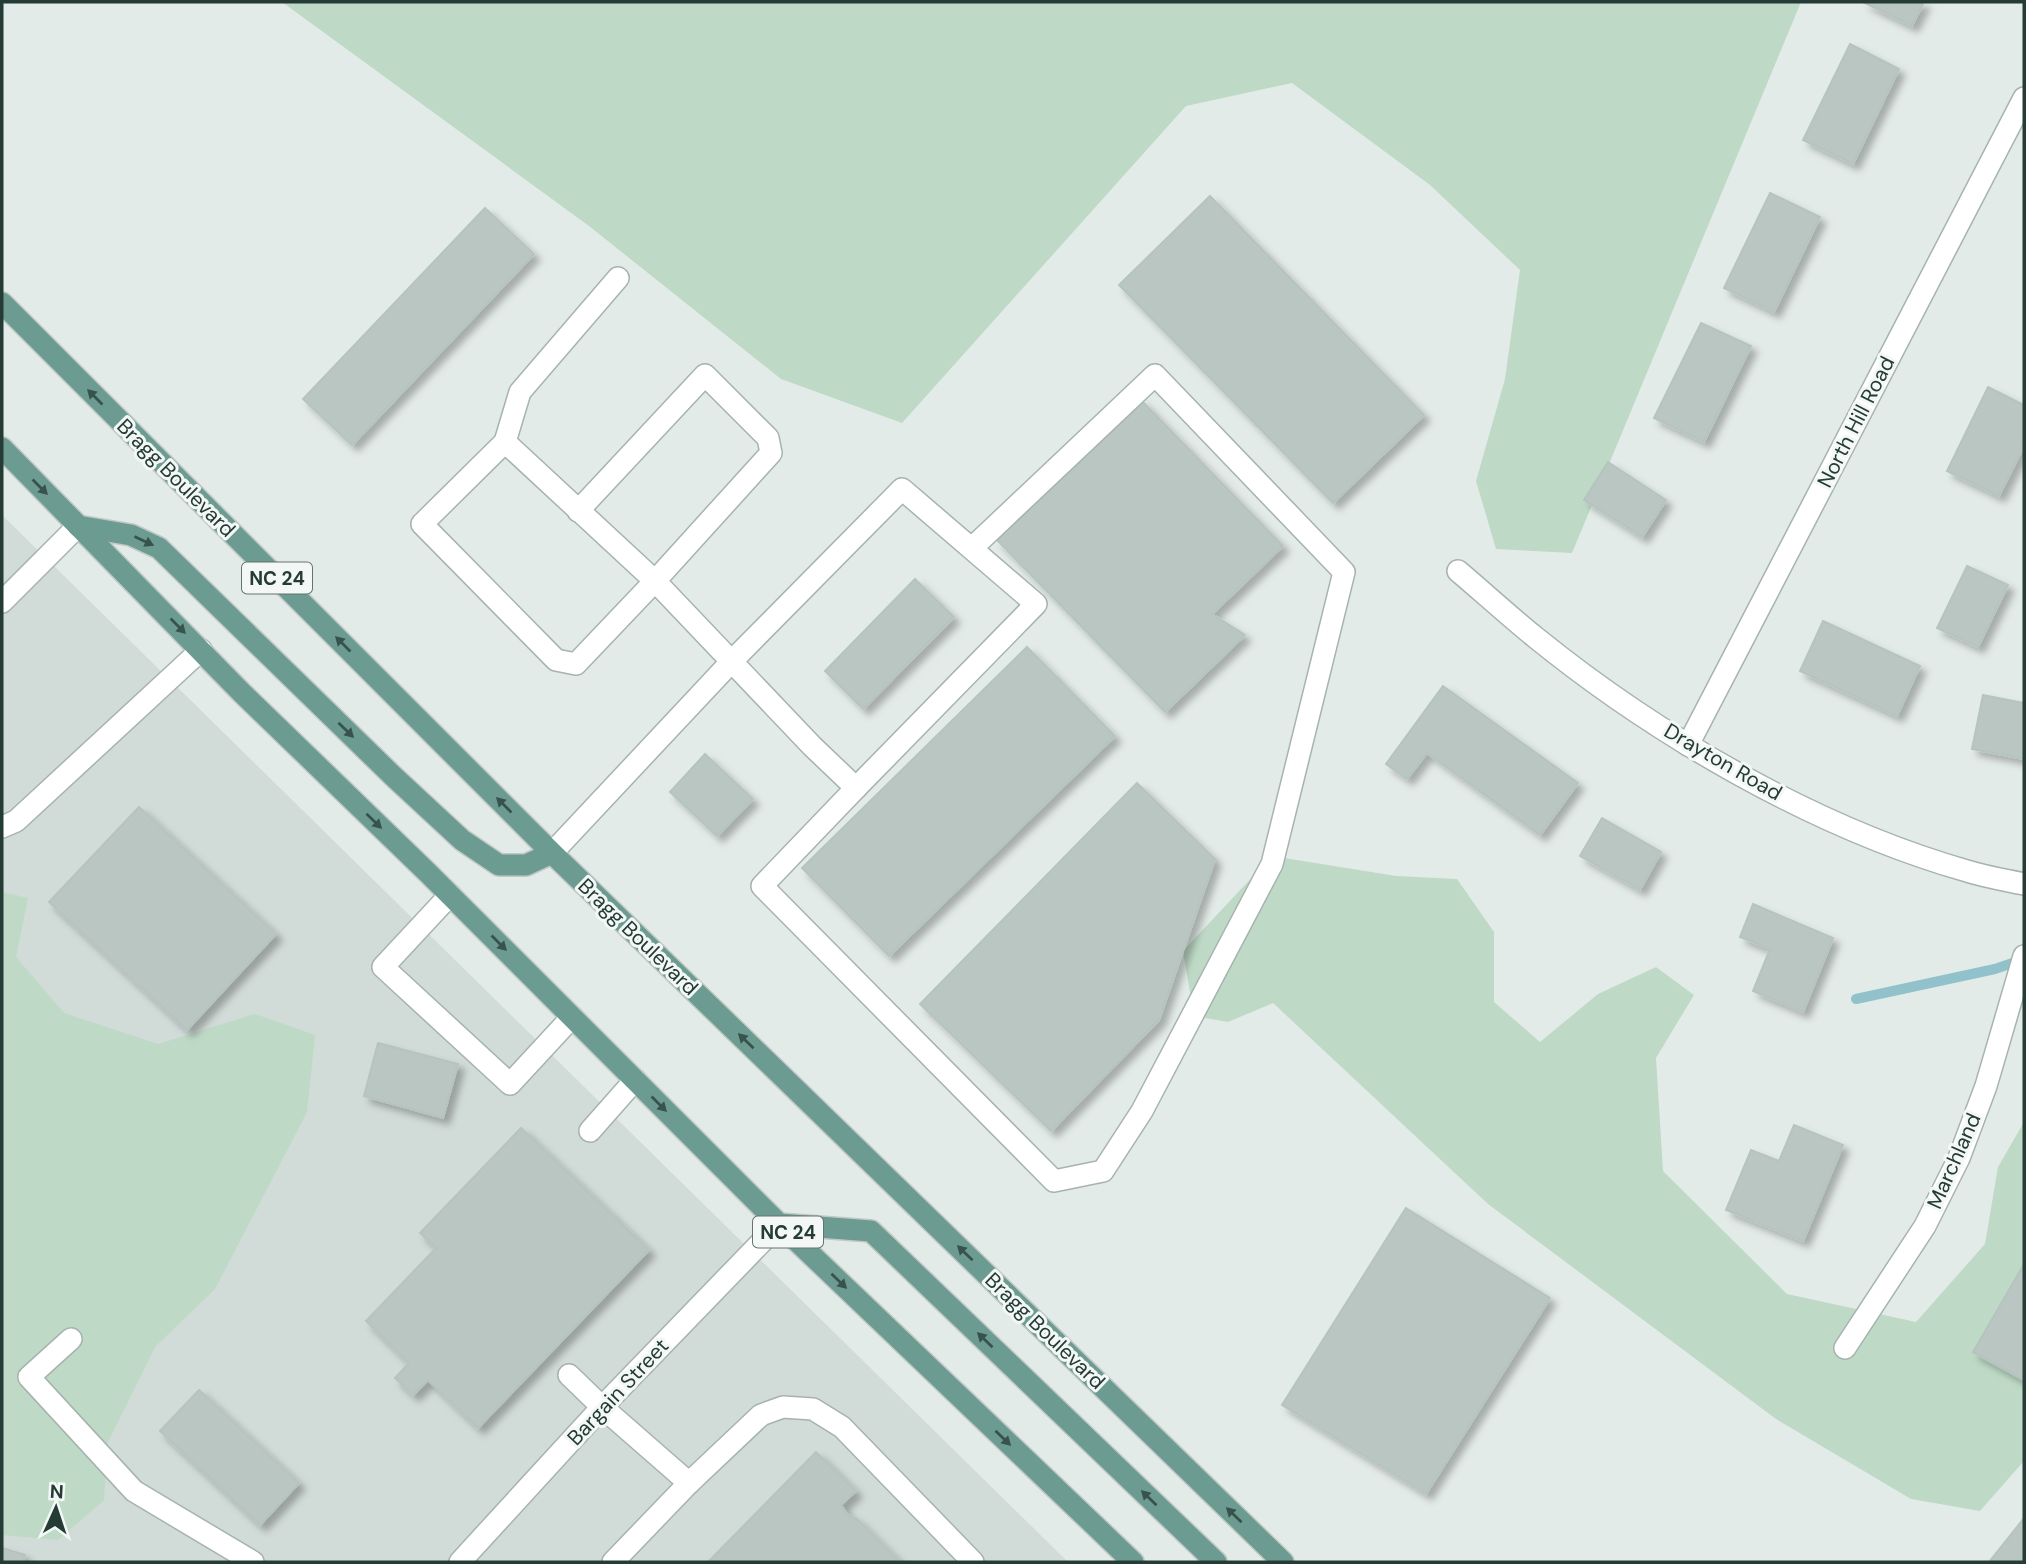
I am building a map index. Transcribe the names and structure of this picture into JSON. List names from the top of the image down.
{
  "streets": {
    "main road": ["Bragg Boulevard", "NC 24"],
    "street": [
      "North Hill Road",
      "Drayton Road",
      "Marchland",
      "Bargain Street"
    ]
  },
  "crossings": [
    ["North Hill Road", "Drayton Road"],
    ["NC 24", "Bargain Street"]
  ],
  "north": "top"
}
